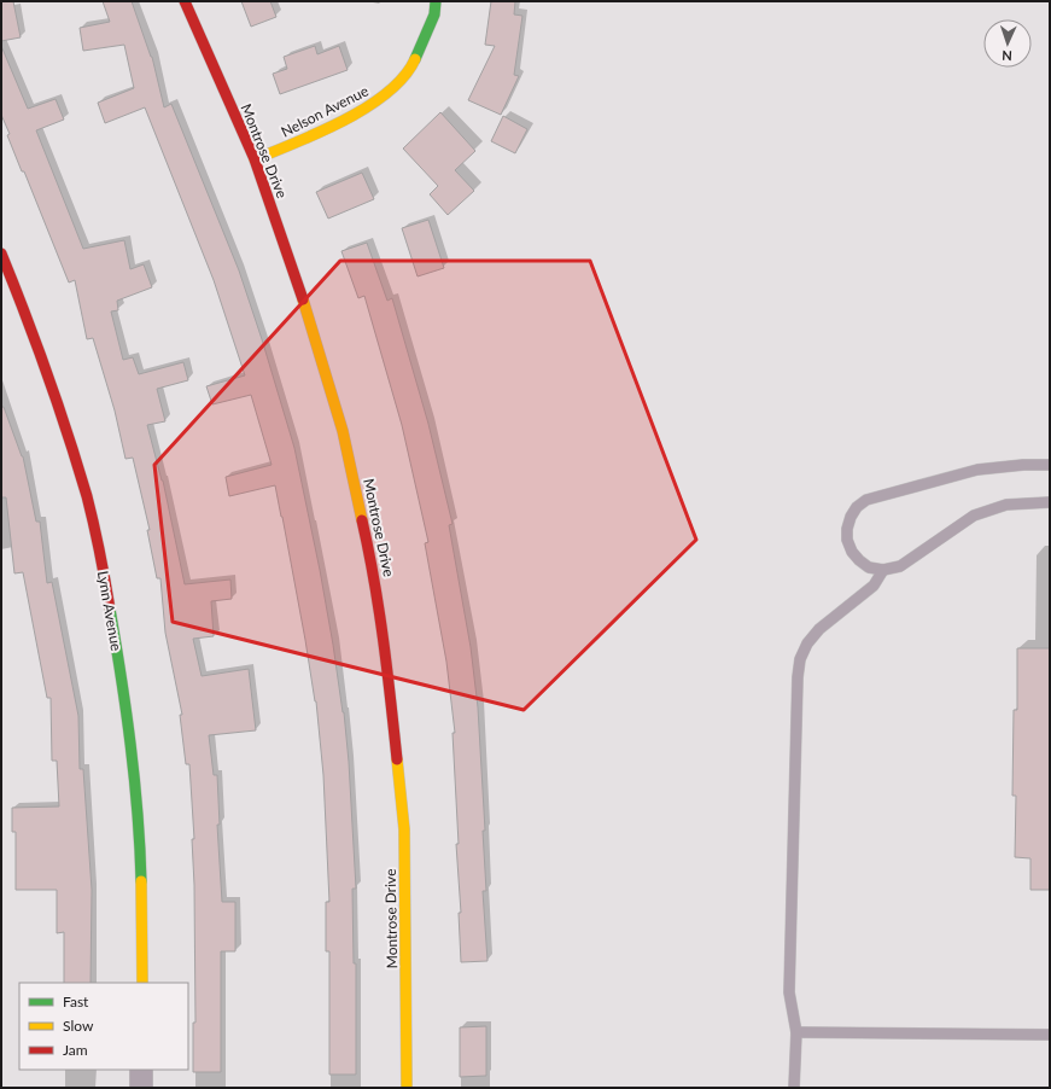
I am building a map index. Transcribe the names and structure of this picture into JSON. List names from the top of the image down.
{
  "streets": {
    "street": ["Nelson Avenue", "Montrose Drive", "Lynn Avenue"]
  },
  "crossings": [
    ["Nelson Avenue", "Montrose Drive"]
  ],
  "legend": ["Fast", "Slow", "Jam"],
  "north": "bottom"
}
